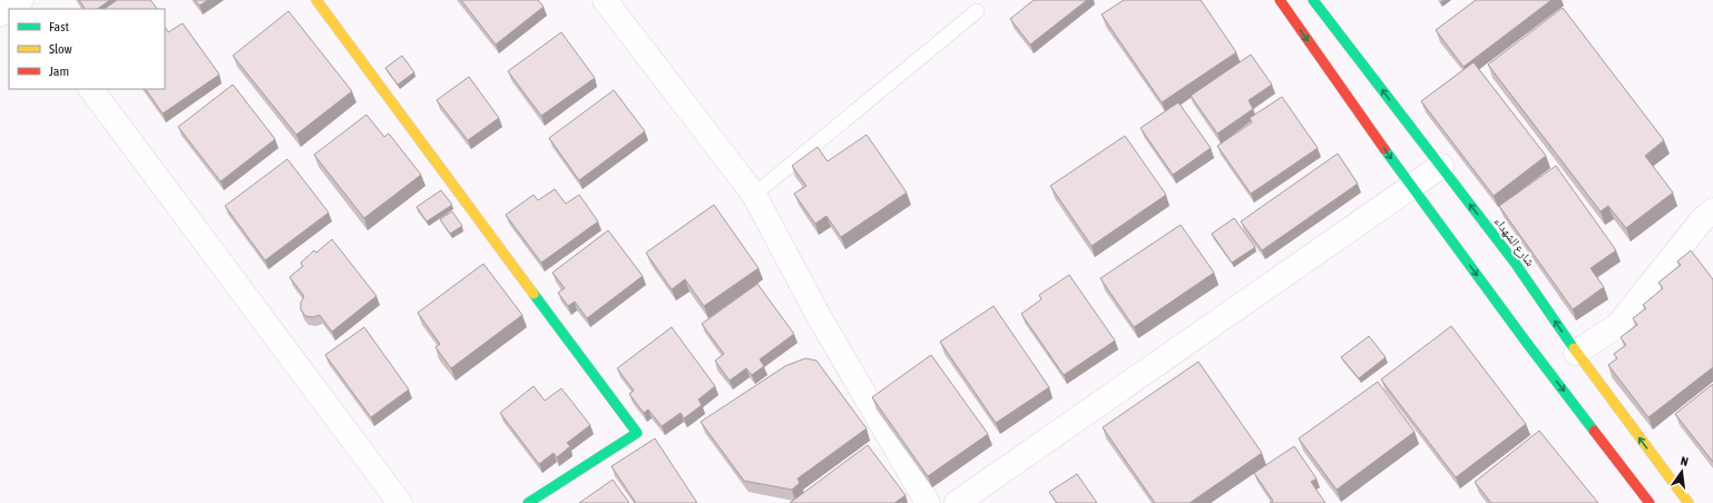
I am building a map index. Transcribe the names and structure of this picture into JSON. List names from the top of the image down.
{
  "streets": {
    "main road": ["شارع الشهداء"]
  },
  "legend": ["Fast", "Slow", "Jam"],
  "north": "top"
}
